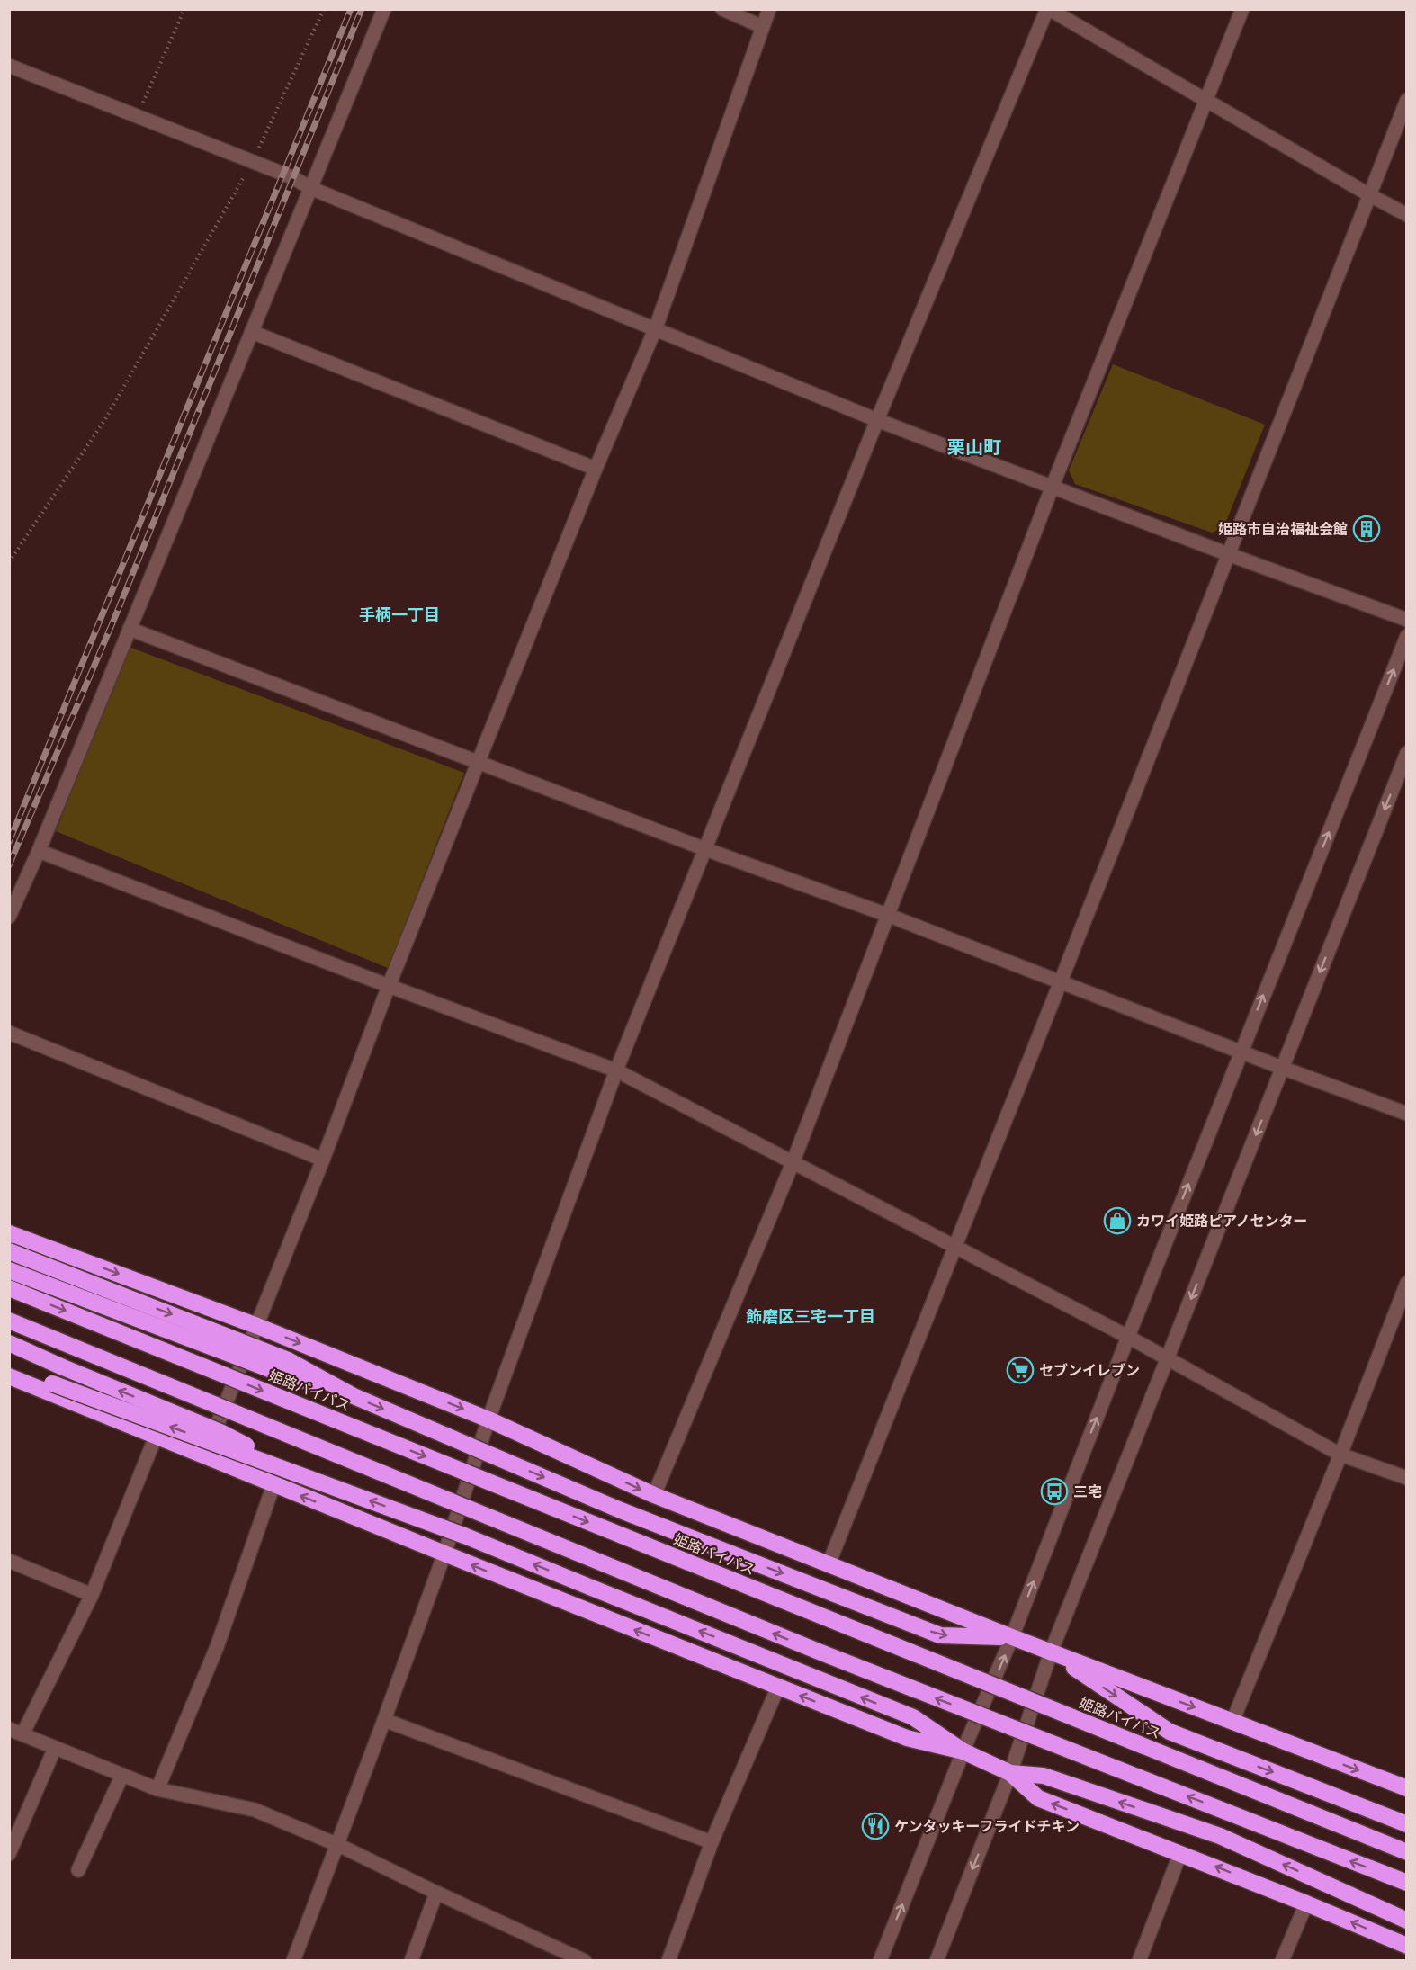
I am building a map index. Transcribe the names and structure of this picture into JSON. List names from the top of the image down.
{
  "streets": {
    "highway": ["姫路バイパス"]
  },
  "districts": ["栗山町", "手柄一丁目", "飾磨区三宅一丁目"],
  "places": {
    "building": ["姫路市自治福祉会館"],
    "shop": ["カワイ姫路ピアノセンター"],
    "supermarket": ["セブンイレブン"],
    "bus stop": ["三宅"],
    "restaurant": ["ケンタッキーフライドチキン"]
  }
}
